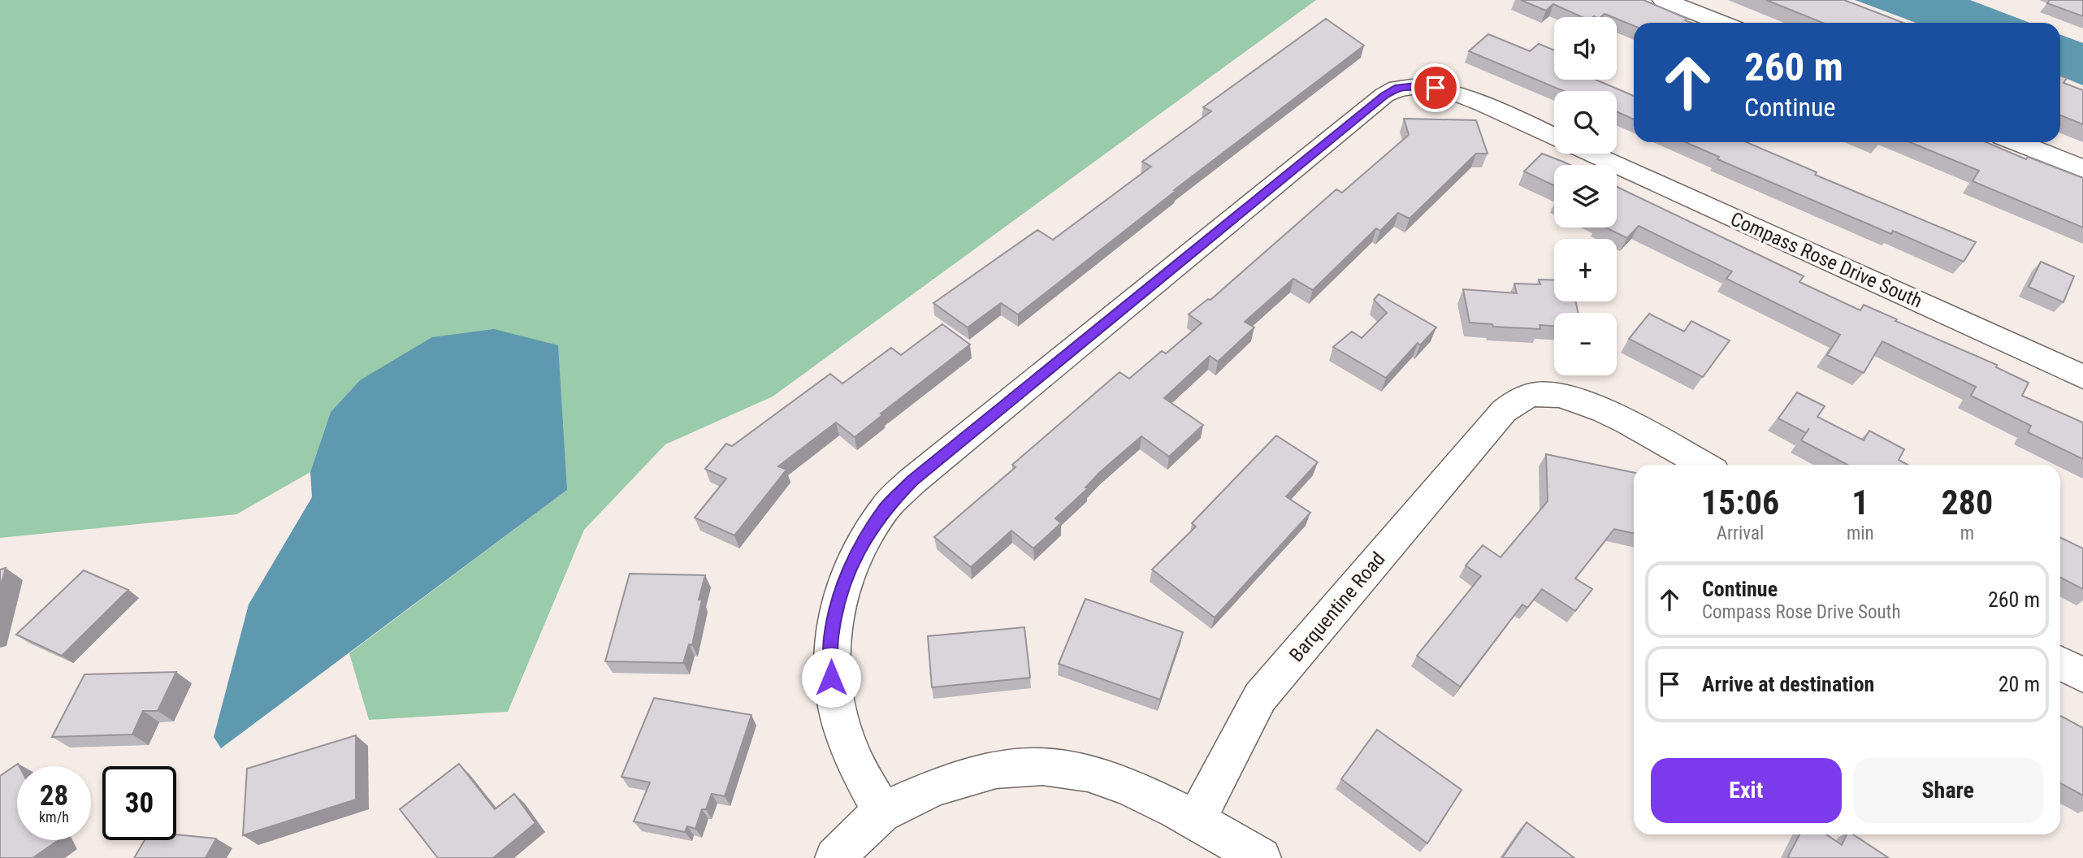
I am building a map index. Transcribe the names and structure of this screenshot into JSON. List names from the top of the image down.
{
  "streets": {
    "street": ["Compass Rose Drive South", "Barquentine Road"]
  },
  "page": {
    "map_buttons": ["+", "−"],
    "turn": ["260 m", "Continue"],
    "eta": [
      "15:06",
      "Arrival",
      "1",
      "min",
      "280",
      "m"
    ],
    "list": [
      {
        "name": "Continue",
        "note": "Compass Rose Drive South",
        "value": "260 m"
      },
      {
        "name": "Arrive at destination",
        "value": "20 m"
      }
    ],
    "buttons": ["Exit", "Share"],
    "speed": "28 km/h",
    "limit": "30"
  }
}
